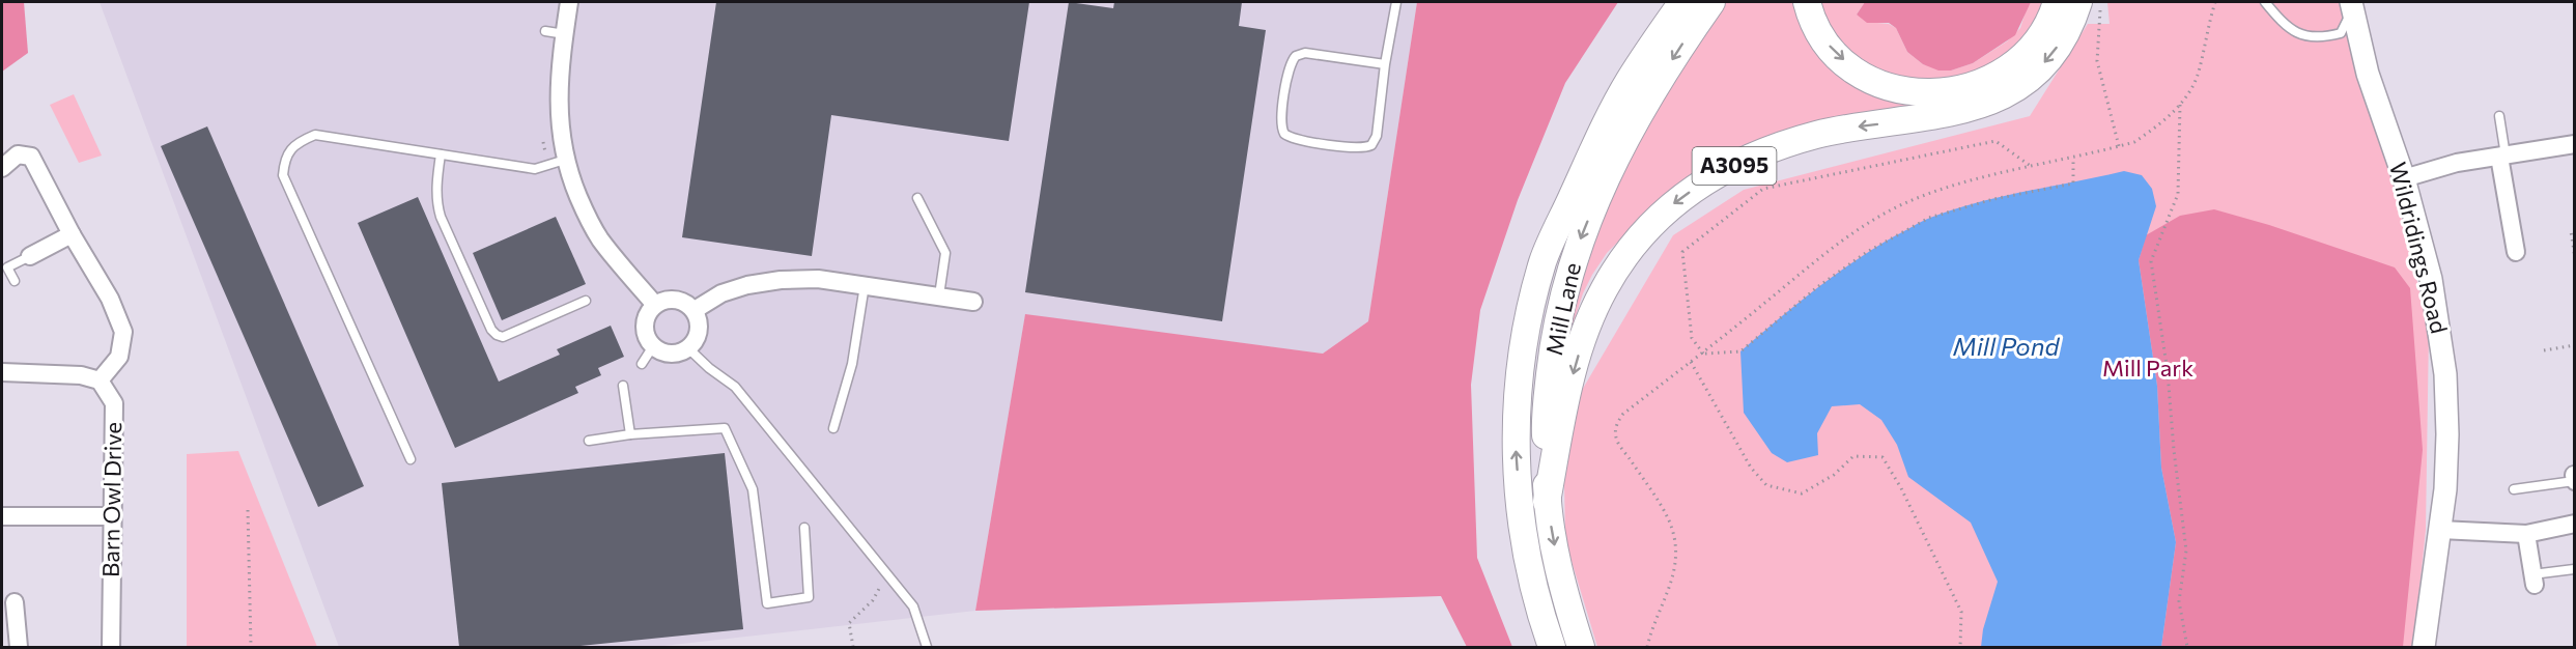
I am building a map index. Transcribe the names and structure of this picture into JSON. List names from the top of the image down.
{
  "streets": {
    "main road": ["A3095", "Mill Lane"],
    "street": ["Wildridings Road", "Barn Owl Drive"]
  },
  "crossings": [
    ["A3095", "Mill Lane"]
  ],
  "water": ["Mill Pond"],
  "parks": ["Mill Park"]
}
